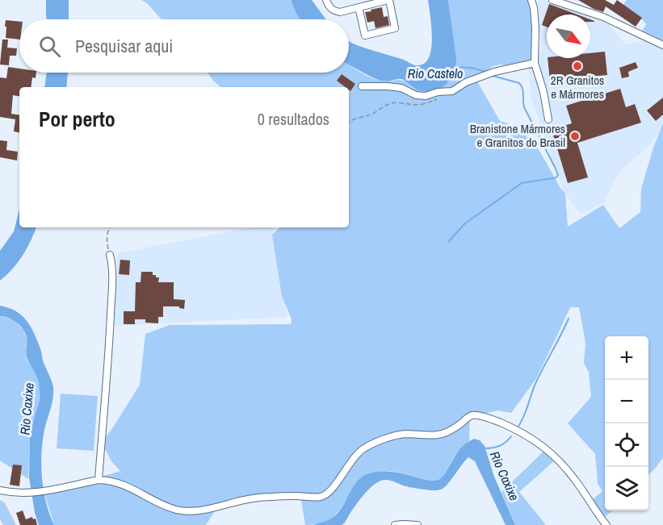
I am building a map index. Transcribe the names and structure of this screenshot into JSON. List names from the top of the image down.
{
  "water": ["Rio Castelo", "Rio Caxixe"],
  "places": ["2R Granitos e Mármores", "Branistone Mármores e Granitos do Brasil"],
  "north": "bottom right",
  "page": {
    "search": "Pesquisar aqui",
    "heading": ["Por perto", "0 resultados"],
    "map_buttons": ["+", "−"]
  }
}
